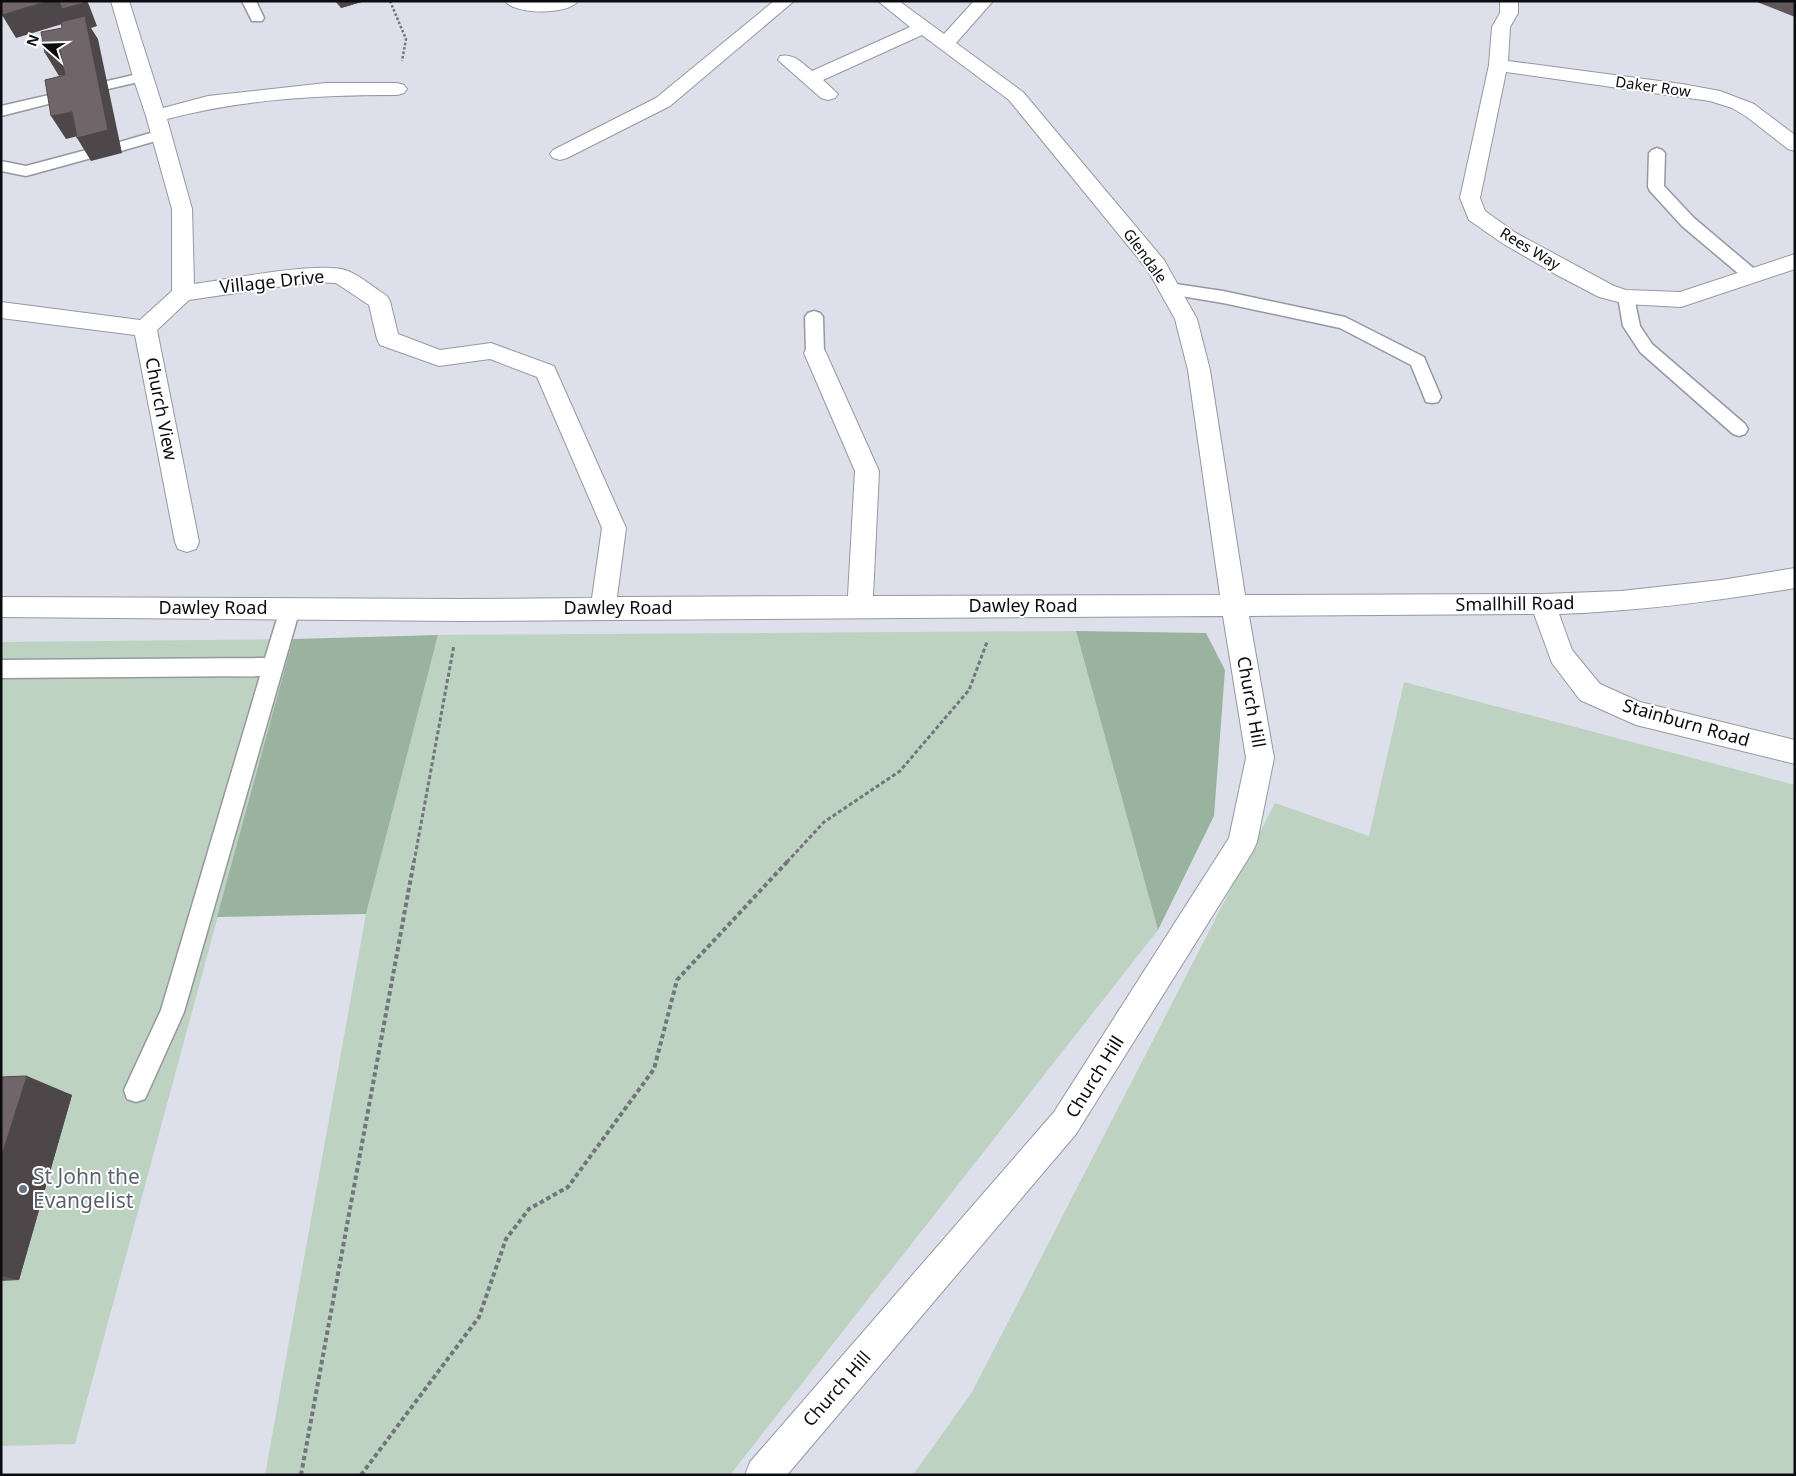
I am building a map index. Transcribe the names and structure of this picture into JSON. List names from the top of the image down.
{
  "streets": {
    "street": [
      "Daker Row",
      "Rees Way",
      "Glendale",
      "Village Drive",
      "Church View",
      "Smallhill Road",
      "Dawley Road",
      "Church Hill",
      "Stainburn Road"
    ]
  },
  "crossings": [
    ["Daker Row", "Rees Way"],
    ["Glendale", "Smallhill Road"],
    ["Glendale", "Dawley Road"],
    ["Glendale", "Church Hill"],
    ["Village Drive", "Dawley Road"],
    ["Smallhill Road", "Dawley Road"],
    ["Smallhill Road", "Church Hill"],
    ["Smallhill Road", "Stainburn Road"],
    ["Dawley Road", "Church Hill"]
  ],
  "places": ["St John the Evangelist"],
  "north": "left"
}
